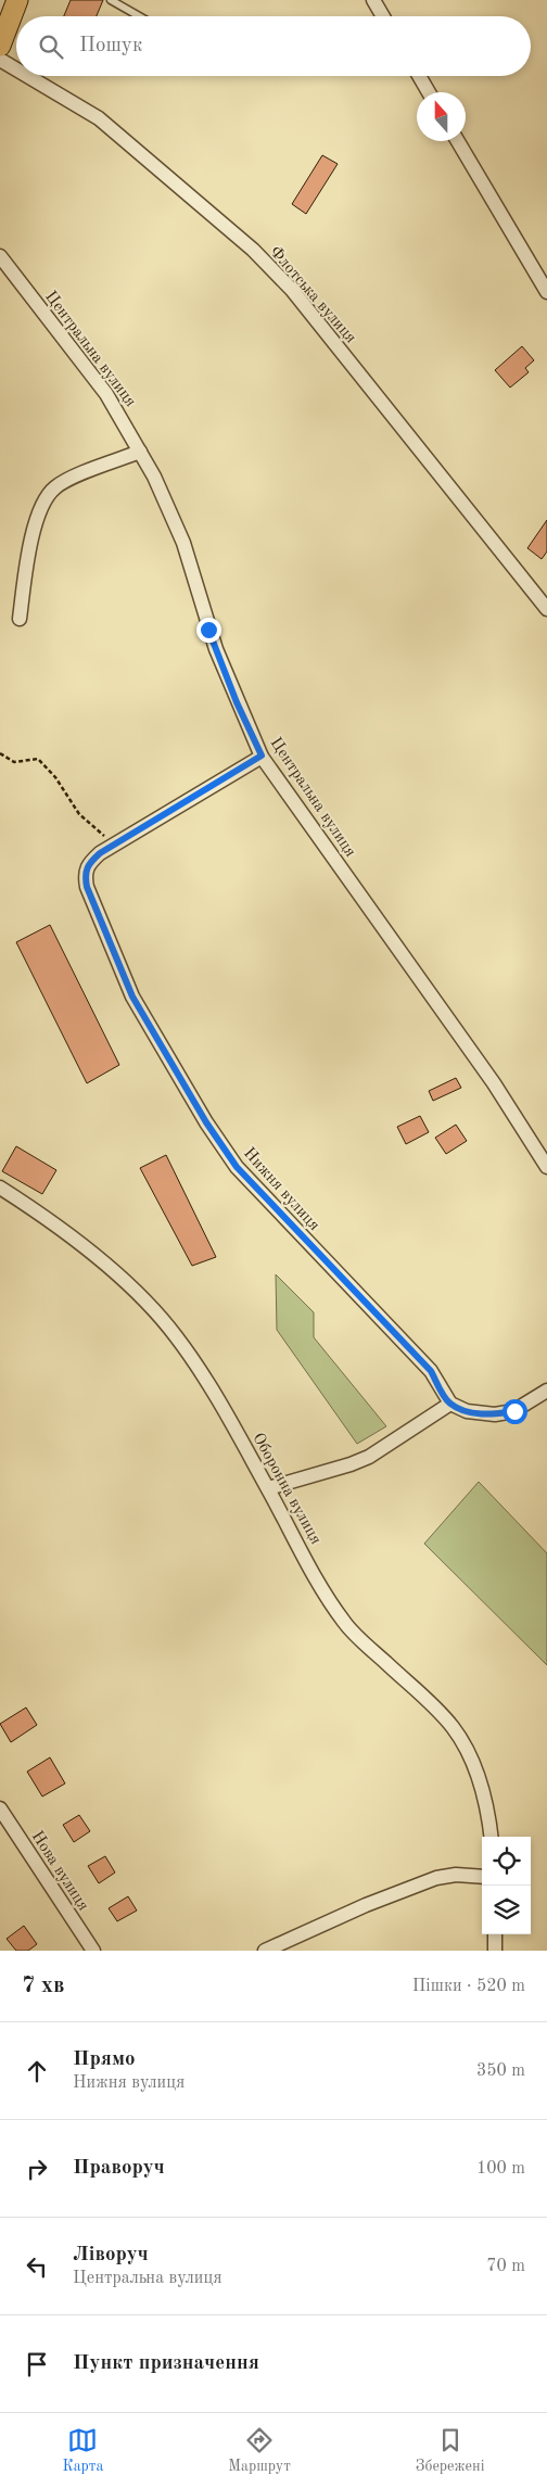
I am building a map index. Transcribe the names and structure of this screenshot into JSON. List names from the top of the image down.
{
  "streets": {
    "street": [
      "Флотська вулиця",
      "Центральна вулиця",
      "Нижня вулиця",
      "Оборонна вулиця",
      "Нова вулиця"
    ]
  },
  "north": "top",
  "page": {
    "search": "Пошук",
    "heading": ["7 хв", "Пішки · 520 m"],
    "list": [
      ["Прямо", "Нижня вулиця", "350 m"],
      ["Праворуч", "100 m"],
      ["Ліворуч", "Центральна вулиця", "70 m"],
      "Пункт призначення"
    ],
    "nav": ["Карта", "Маршрут", "Збережені"]
  }
}
